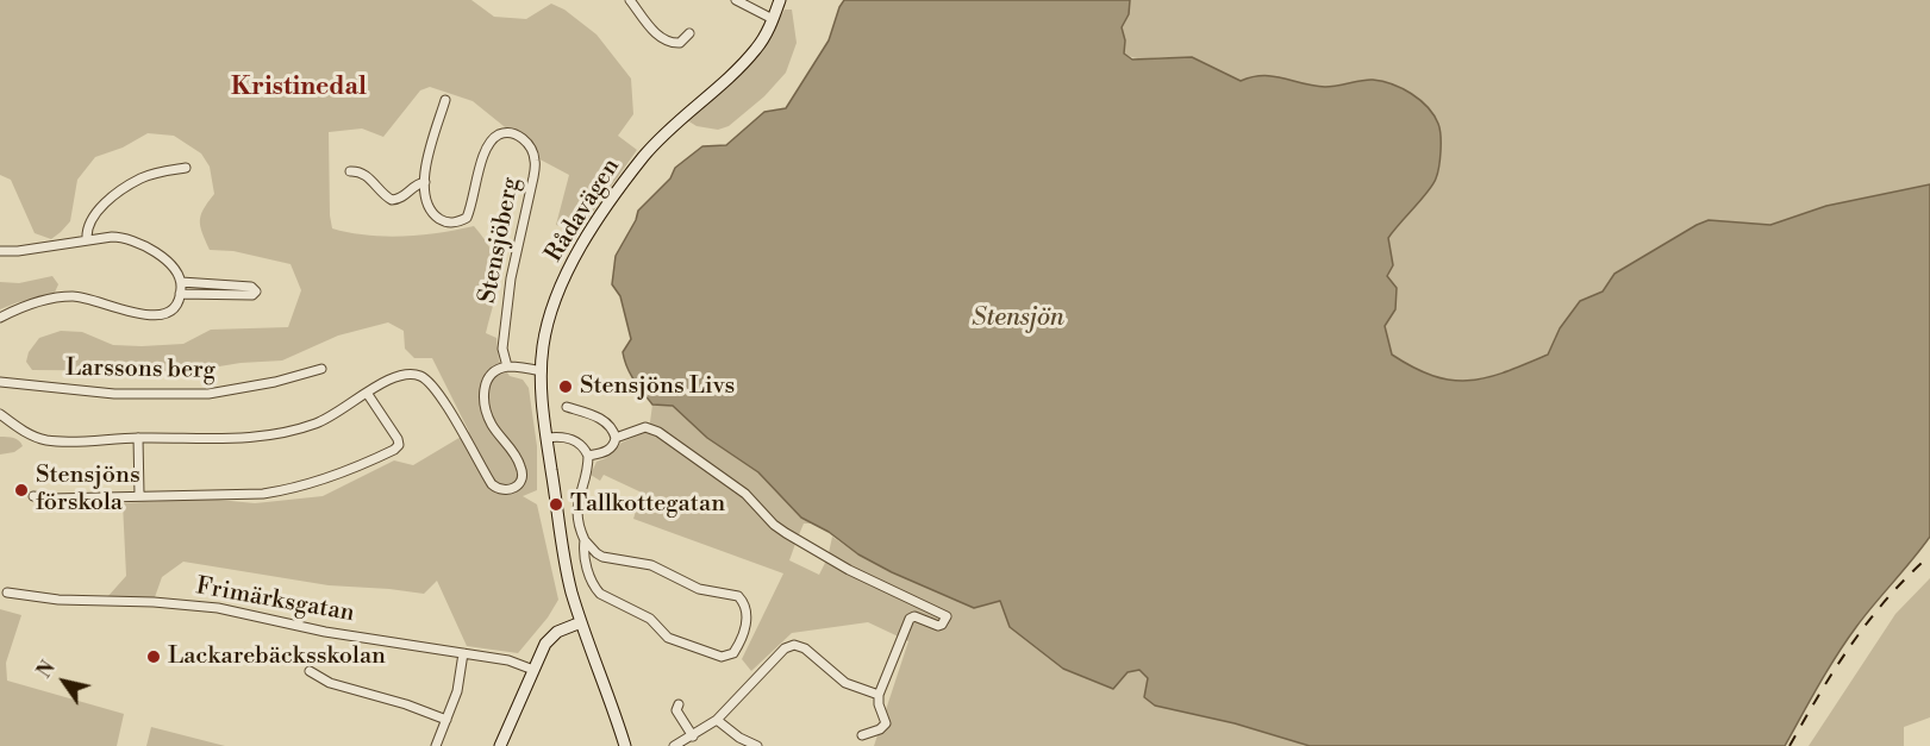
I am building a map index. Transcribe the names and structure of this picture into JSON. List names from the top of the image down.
{
  "streets": {
    "street": [
      "Rådavägen",
      "Stensjöberg",
      "Larssons berg",
      "Frimärksgatan"
    ]
  },
  "districts": ["Kristinedal"],
  "water": ["Stensjön"],
  "places": [
    "Stensjöns Livs",
    "Stensjöns förskola",
    "Tallkottegatan",
    "Lackarebäcksskolan"
  ],
  "north": "top left"
}
